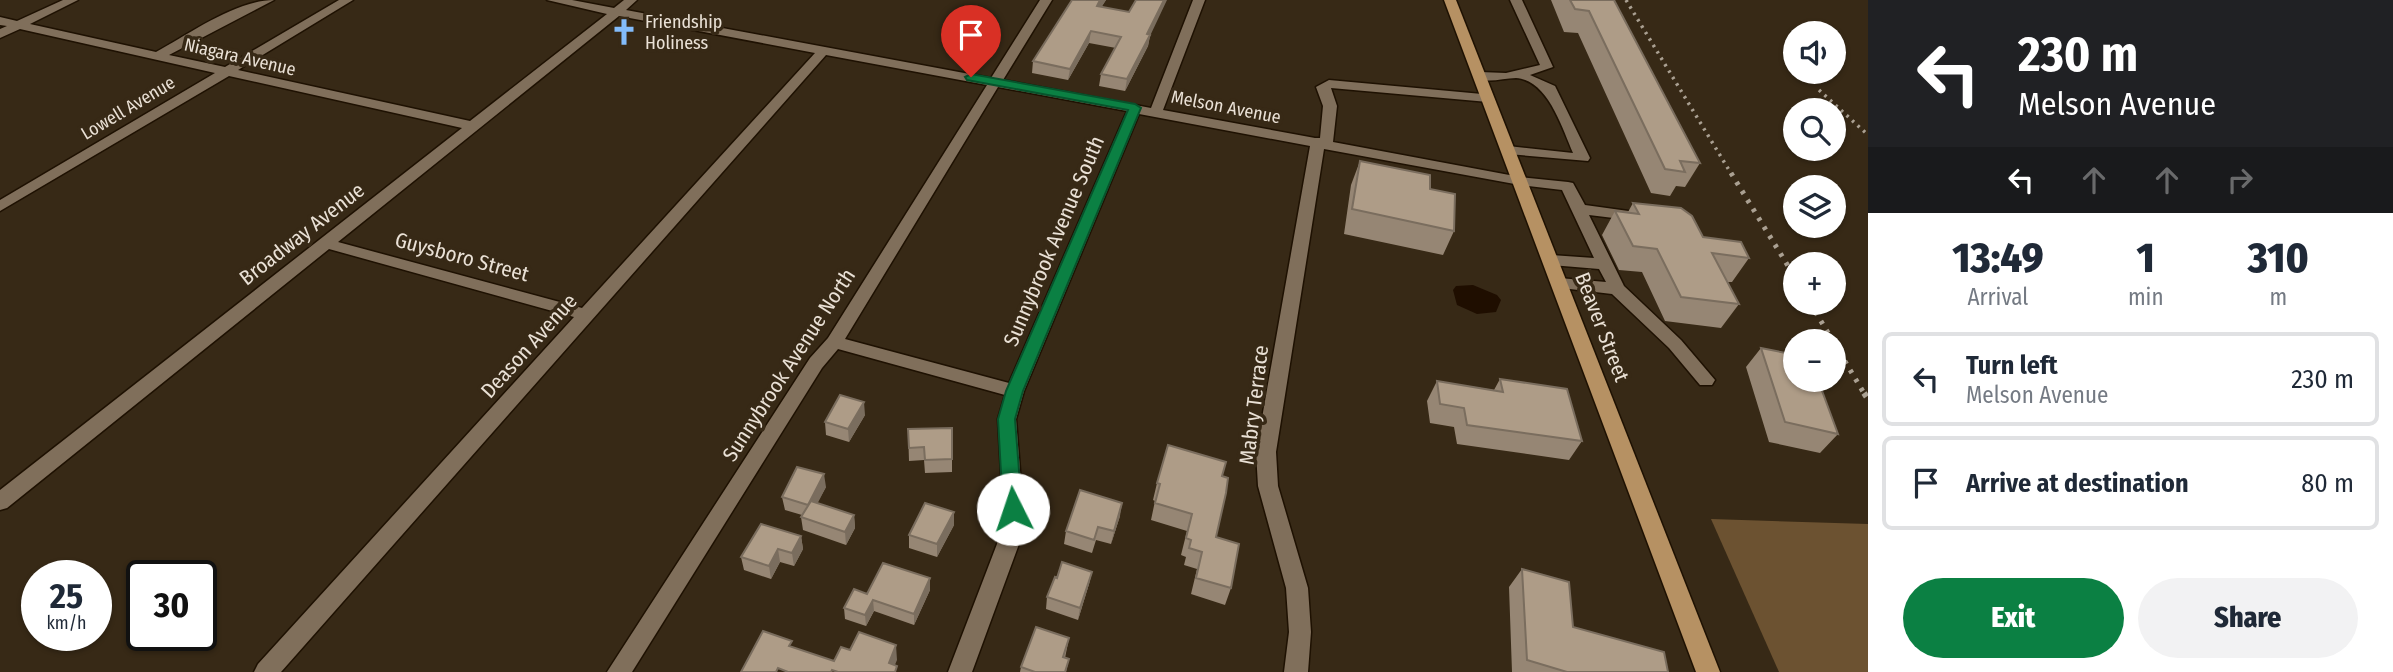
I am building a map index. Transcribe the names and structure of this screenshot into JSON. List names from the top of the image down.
{
  "streets": {
    "main road": ["Beaver Street"],
    "street": [
      "Niagara Avenue",
      "Melson Avenue",
      "Lowell Avenue",
      "Broadway Avenue",
      "Sunnybrook Avenue South",
      "Guysboro Street",
      "Deason Avenue",
      "Sunnybrook Avenue North",
      "Mabry Terrace"
    ]
  },
  "crossings": [
    ["Niagara Avenue", "Lowell Avenue"],
    ["Niagara Avenue", "Broadway Avenue"],
    ["Melson Avenue", "Broadway Avenue"],
    ["Melson Avenue", "Sunnybrook Avenue South"],
    ["Melson Avenue", "Beaver Street"],
    ["Melson Avenue", "Deason Avenue"],
    ["Melson Avenue", "Sunnybrook Avenue North"],
    ["Melson Avenue", "Mabry Terrace"],
    ["Broadway Avenue", "Guysboro Street"],
    ["Guysboro Street", "Deason Avenue"],
    ["Beaver Street", "Mabry Terrace"]
  ],
  "places": {
    "church": ["Friendship Holiness"]
  },
  "page": {
    "turn": ["230 m", "Melson Avenue"],
    "map_buttons": ["+", "−"],
    "eta": [
      "13:49",
      "Arrival",
      "1",
      "min",
      "310",
      "m"
    ],
    "list": [
      {
        "name": "Turn left",
        "note": "Melson Avenue",
        "value": "230 m"
      },
      {
        "name": "Arrive at destination",
        "value": "80 m"
      }
    ],
    "speed": "25 km/h",
    "limit": "30",
    "buttons": ["Exit", "Share"]
  }
}
